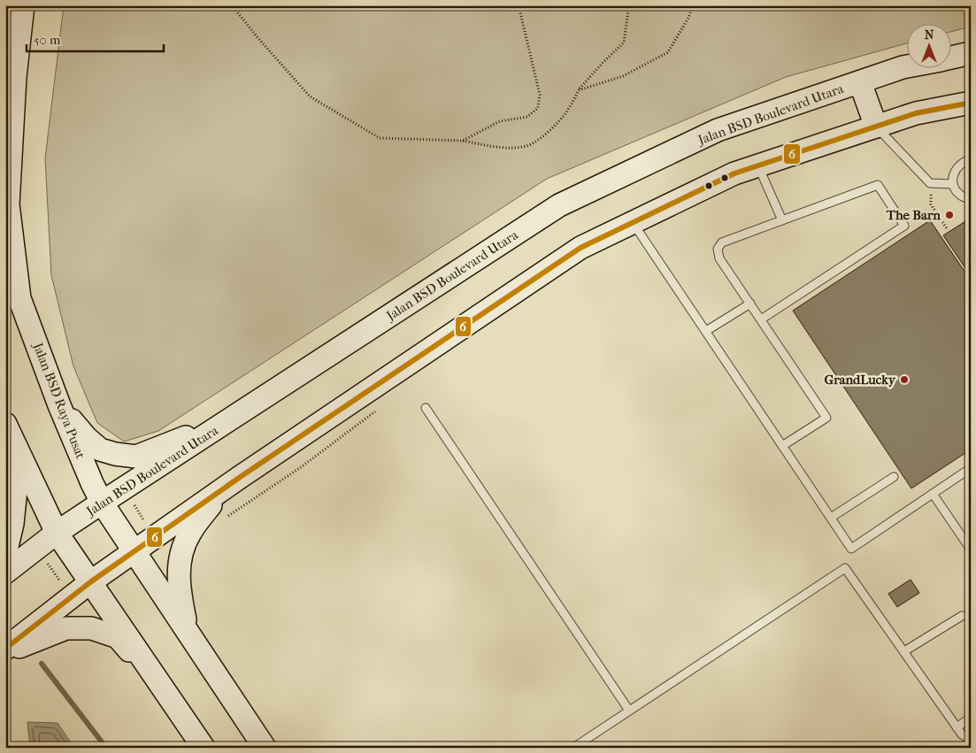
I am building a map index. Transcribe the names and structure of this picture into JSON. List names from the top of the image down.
{
  "streets": {
    "main road": ["Jalan BSD Boulevard Utara", "Jalan BSD Raya Pusat"]
  },
  "crossings": [
    ["Jalan BSD Boulevard Utara", "Jalan BSD Raya Pusat"]
  ],
  "places": ["The Barn", "GrandLucky"],
  "lines": ["transit line 6"],
  "scale_bar": "50 m",
  "north": "top"
}
